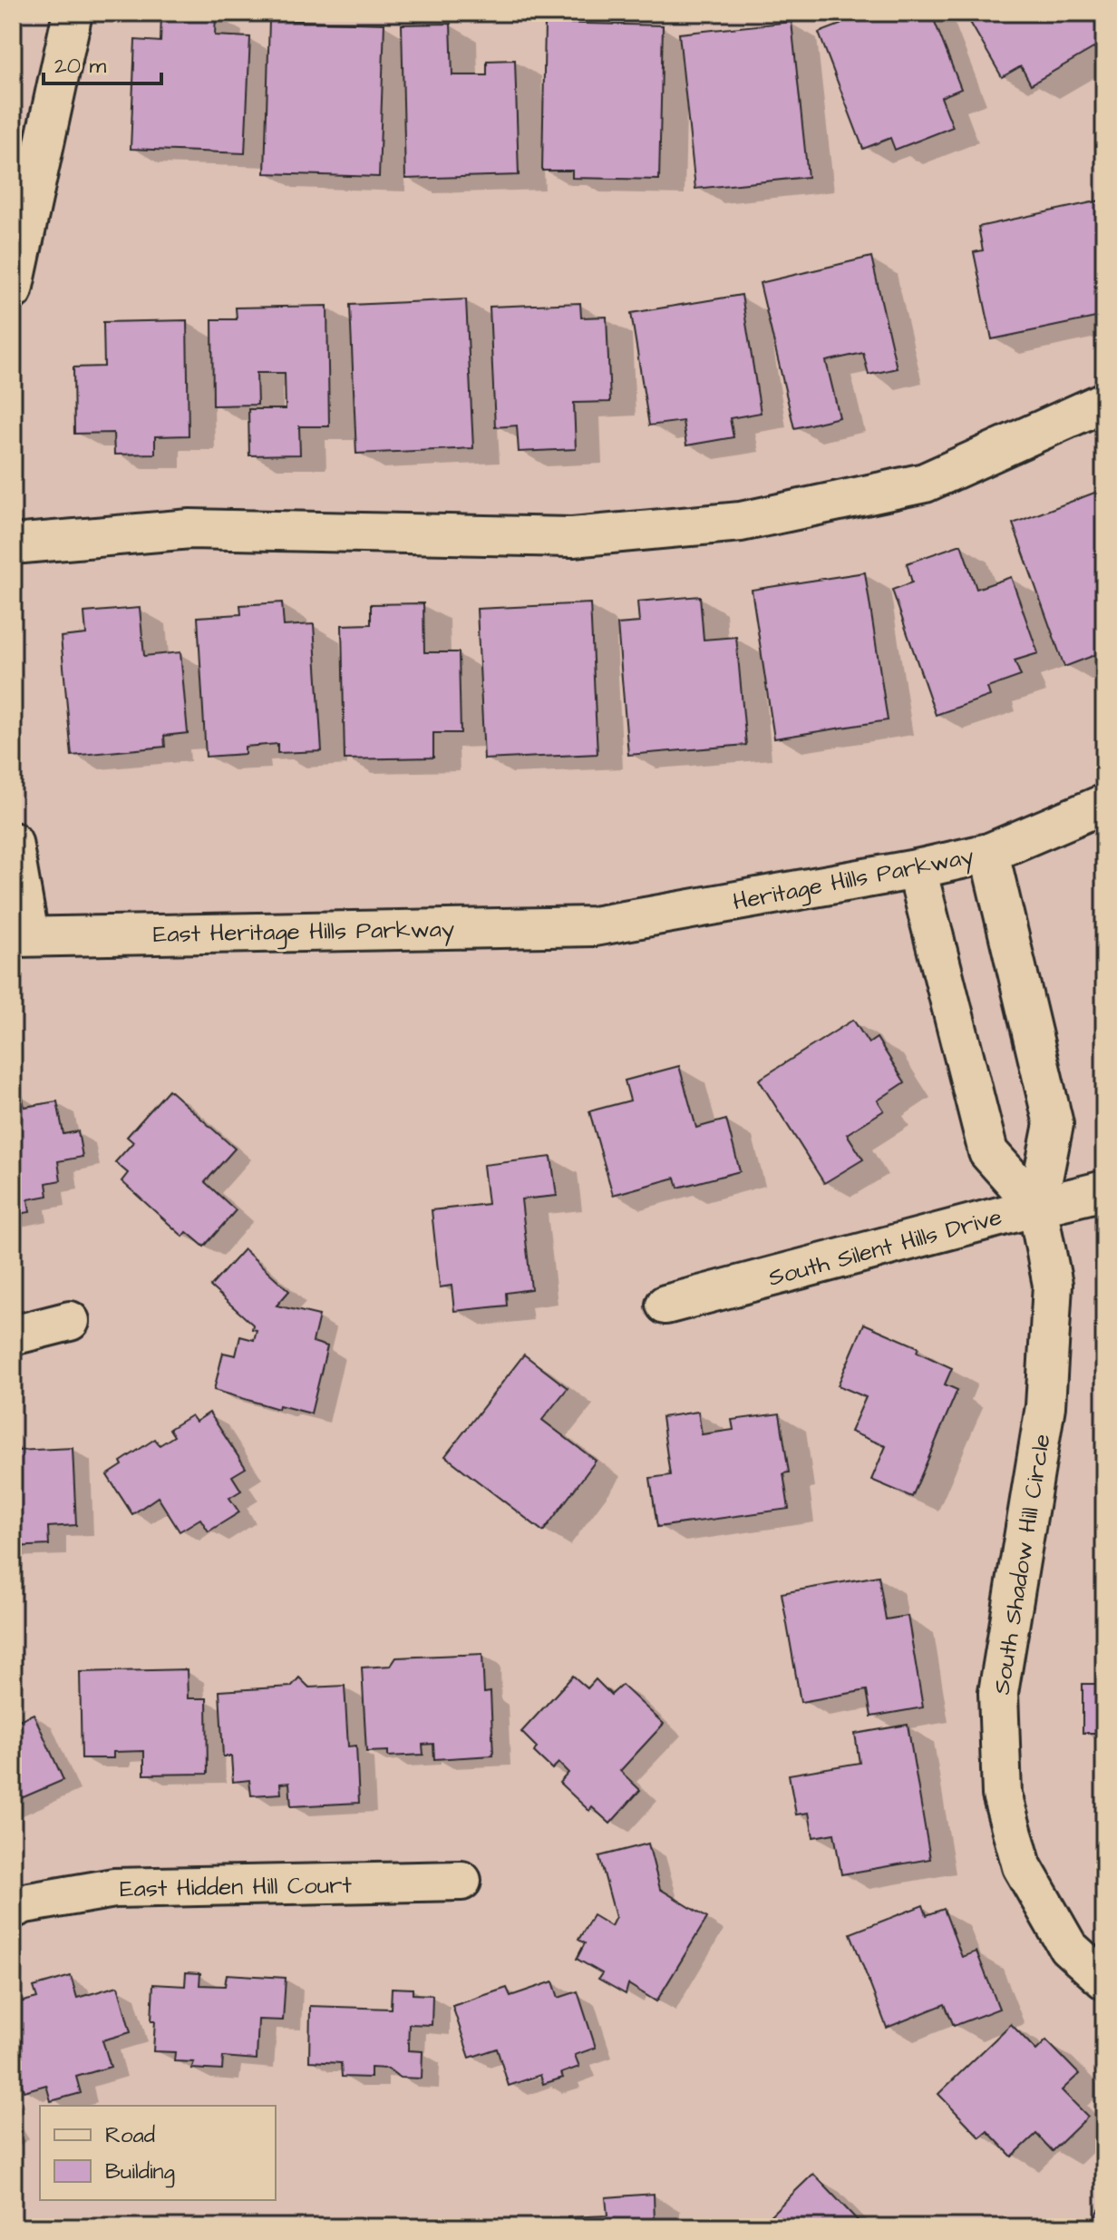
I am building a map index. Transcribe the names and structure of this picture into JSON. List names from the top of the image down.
{
  "streets": {
    "street": [
      "Heritage Hills Parkway",
      "East Heritage Hills Parkway",
      "South Silent Hills Drive",
      "South Shadow Hill Circle",
      "East Hidden Hill Court"
    ]
  },
  "crossings": [
    ["Heritage Hills Parkway", "East Heritage Hills Parkway"],
    ["Heritage Hills Parkway", "South Shadow Hill Circle"],
    ["South Silent Hills Drive", "South Shadow Hill Circle"]
  ],
  "legend": ["Road", "Building"],
  "scale_bar": "20 m"
}
